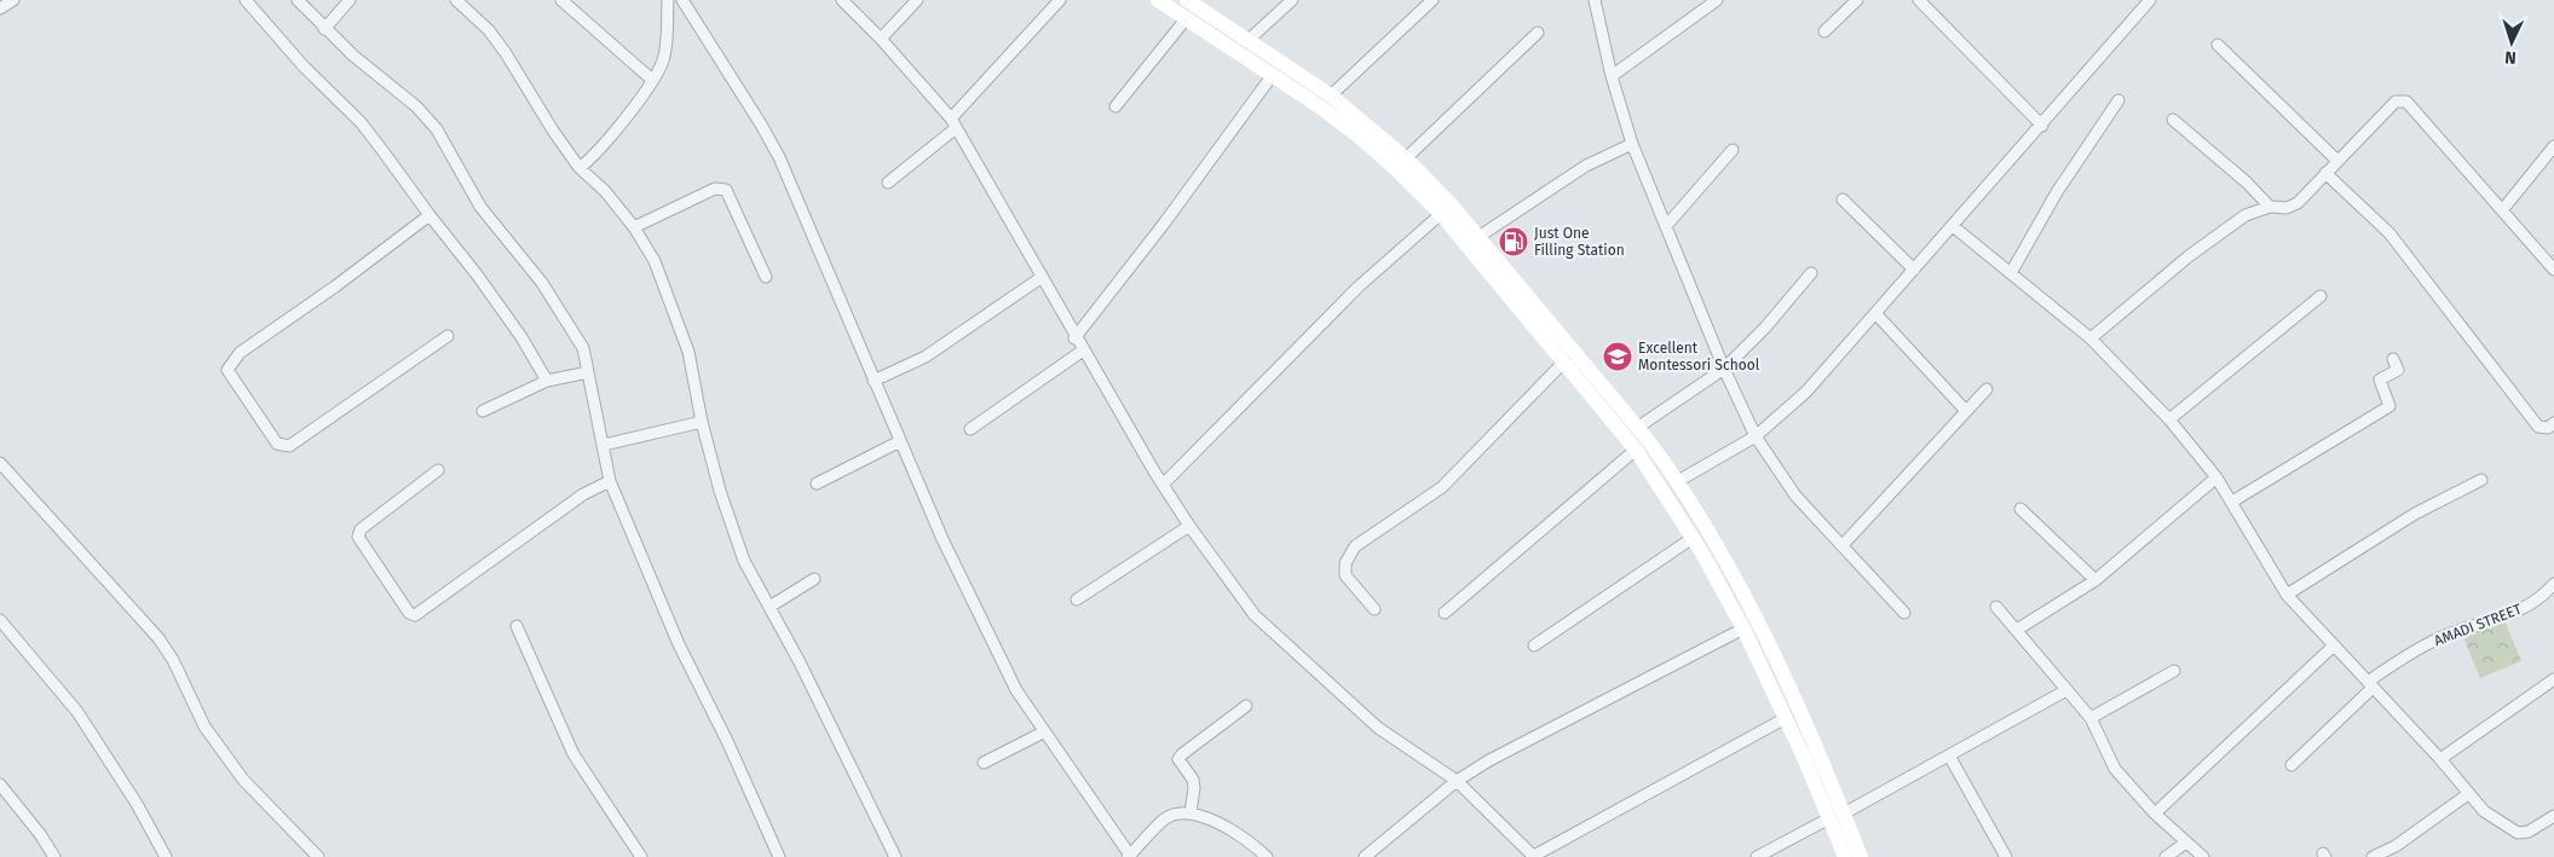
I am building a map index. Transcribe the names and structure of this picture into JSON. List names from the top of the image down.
{
  "streets": {
    "street": ["AMADI STREET"]
  },
  "places": {
    "fuel station": ["Just One Filling Station"],
    "school or university": ["Excellent Montessori School"]
  },
  "north": "bottom"
}
